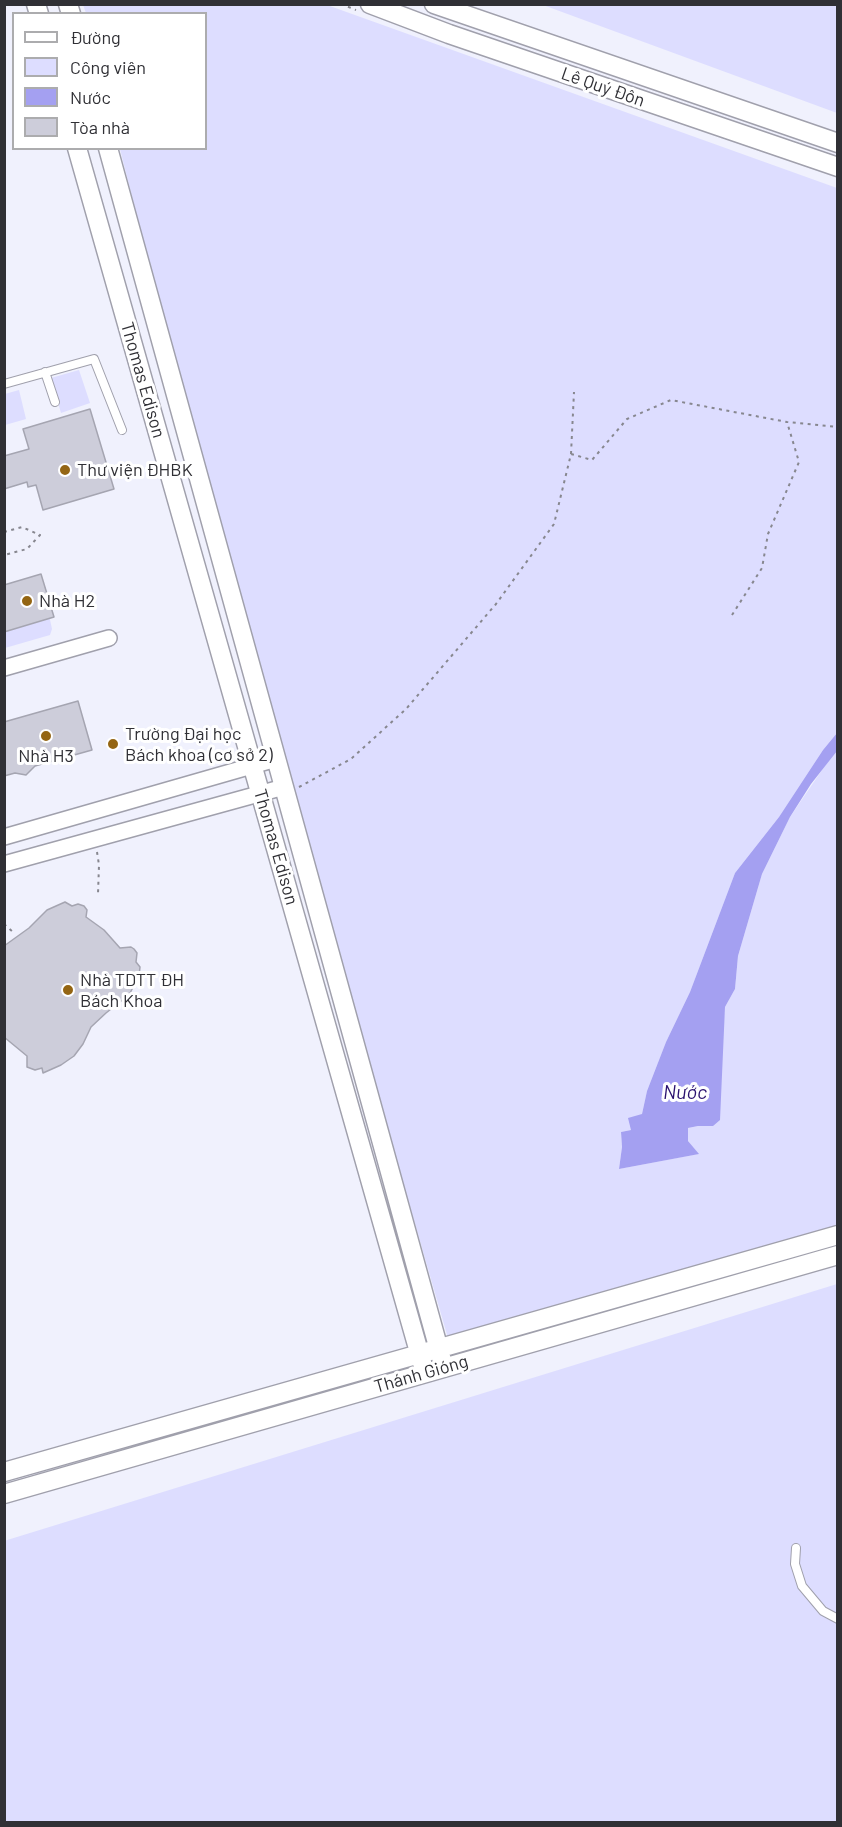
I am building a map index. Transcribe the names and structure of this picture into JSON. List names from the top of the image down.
{
  "streets": {
    "street": ["Lê Quý Đôn", "Thomas Edison", "Thánh Gióng"]
  },
  "crossings": [
    ["Thomas Edison", "Thánh Gióng"]
  ],
  "water": ["Nước"],
  "places": [
    "Thư viện ĐHBK",
    "Nhà H2",
    "Nhà H3",
    "Trường Đại học Bách khoa (cơ sở 2)",
    "Nhà TDTT ĐH Bách Khoa"
  ],
  "legend": [
    "Đường",
    "Công viên",
    "Nước",
    "Tòa nhà"
  ]
}
